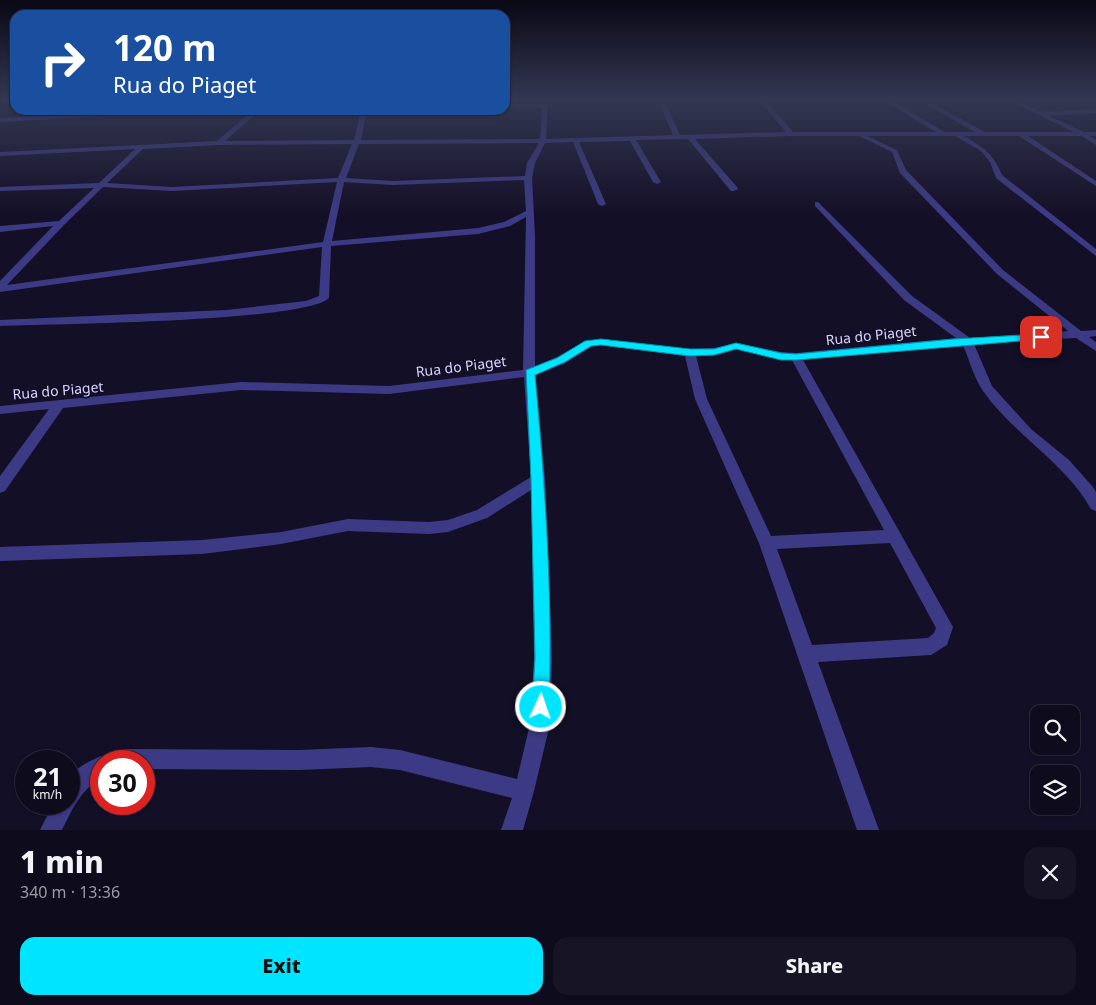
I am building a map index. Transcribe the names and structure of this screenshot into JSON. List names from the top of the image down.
{
  "streets": {
    "street": ["Rua do Piaget"]
  },
  "page": {
    "turn": ["120 m", "Rua do Piaget"],
    "speed": "21 km/h",
    "limit": "30",
    "heading": ["1 min", "340 m · 13:36"],
    "buttons": ["Exit", "Share"]
  }
}
